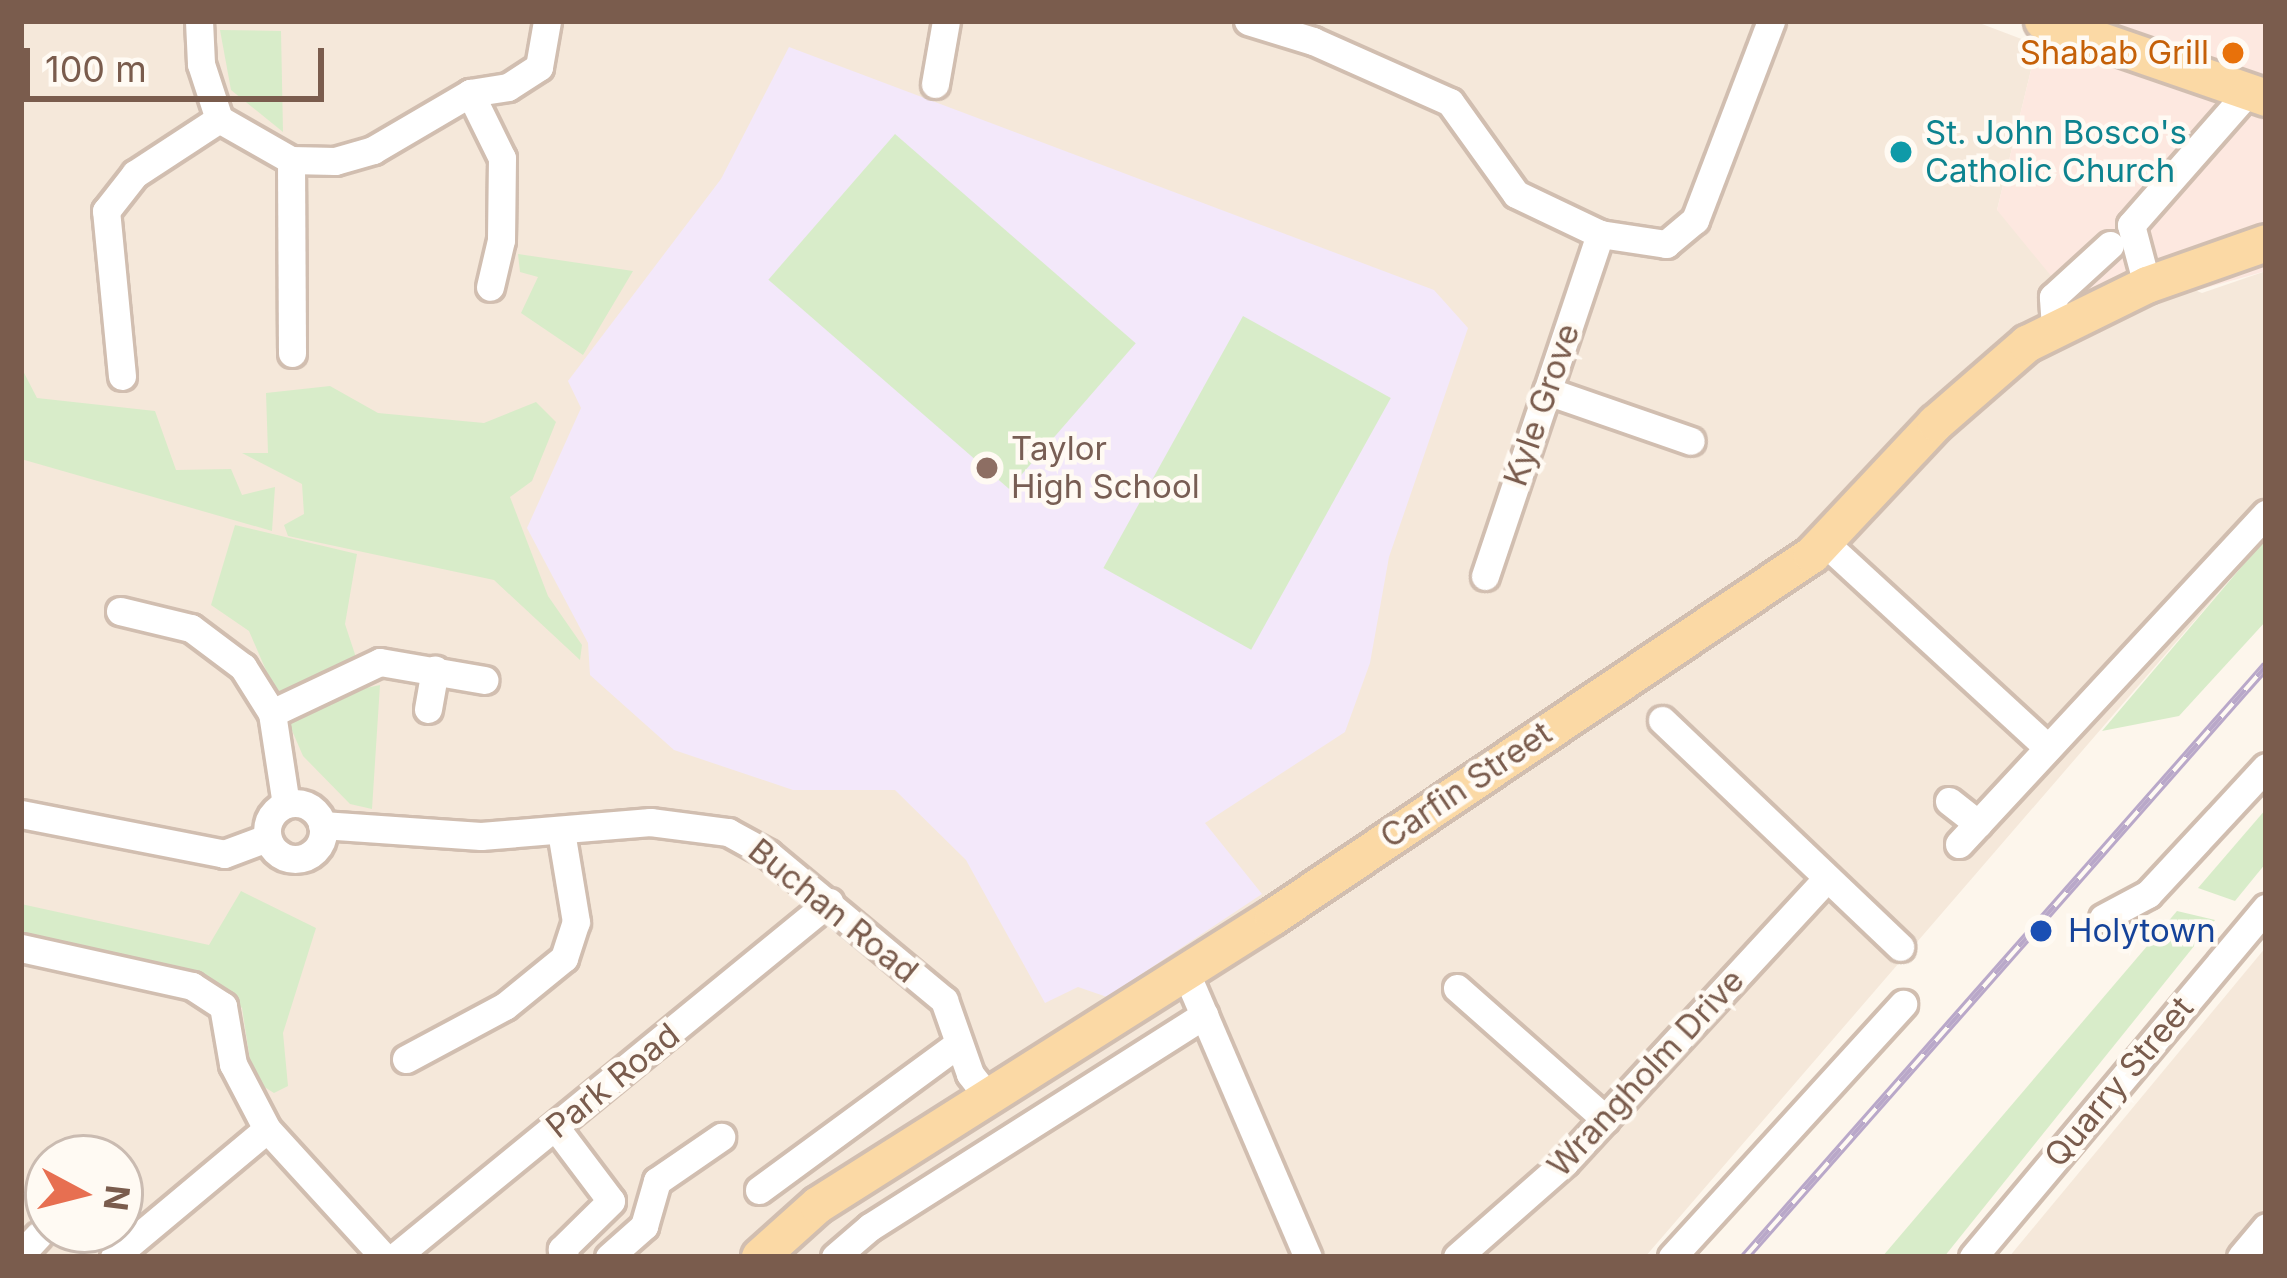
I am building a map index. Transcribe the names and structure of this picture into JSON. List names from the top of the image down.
{
  "streets": {
    "main road": ["Carfin Street"],
    "street": [
      "Kyle Grove",
      "Buchan Road",
      "Wrangholm Drive",
      "Park Road",
      "Quarry Street"
    ]
  },
  "crossings": [
    ["Carfin Street", "Buchan Road"],
    ["Buchan Road", "Park Road"]
  ],
  "places": [
    "Shabab Grill",
    "St. John Bosco's Catholic Church",
    "Taylor High School",
    "Holytown"
  ],
  "scale_bar": "100 m",
  "north": "right"
}
